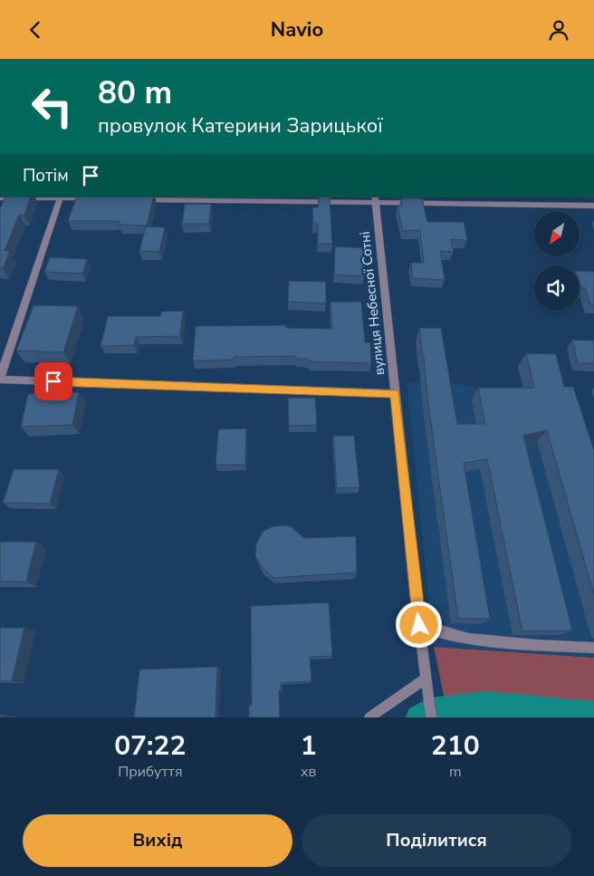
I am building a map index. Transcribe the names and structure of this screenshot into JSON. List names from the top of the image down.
{
  "streets": {
    "street": ["вулиця Небесної Сотні"]
  },
  "north": "bottom left",
  "page": {
    "header": "Navio",
    "turn": ["80 m", "провулок Катерини Зарицької"],
    "then": "Потім",
    "eta": [
      "07:22",
      "Прибуття",
      "1",
      "хв",
      "210",
      "m"
    ],
    "buttons": ["Вихід", "Поділитися"]
  }
}
